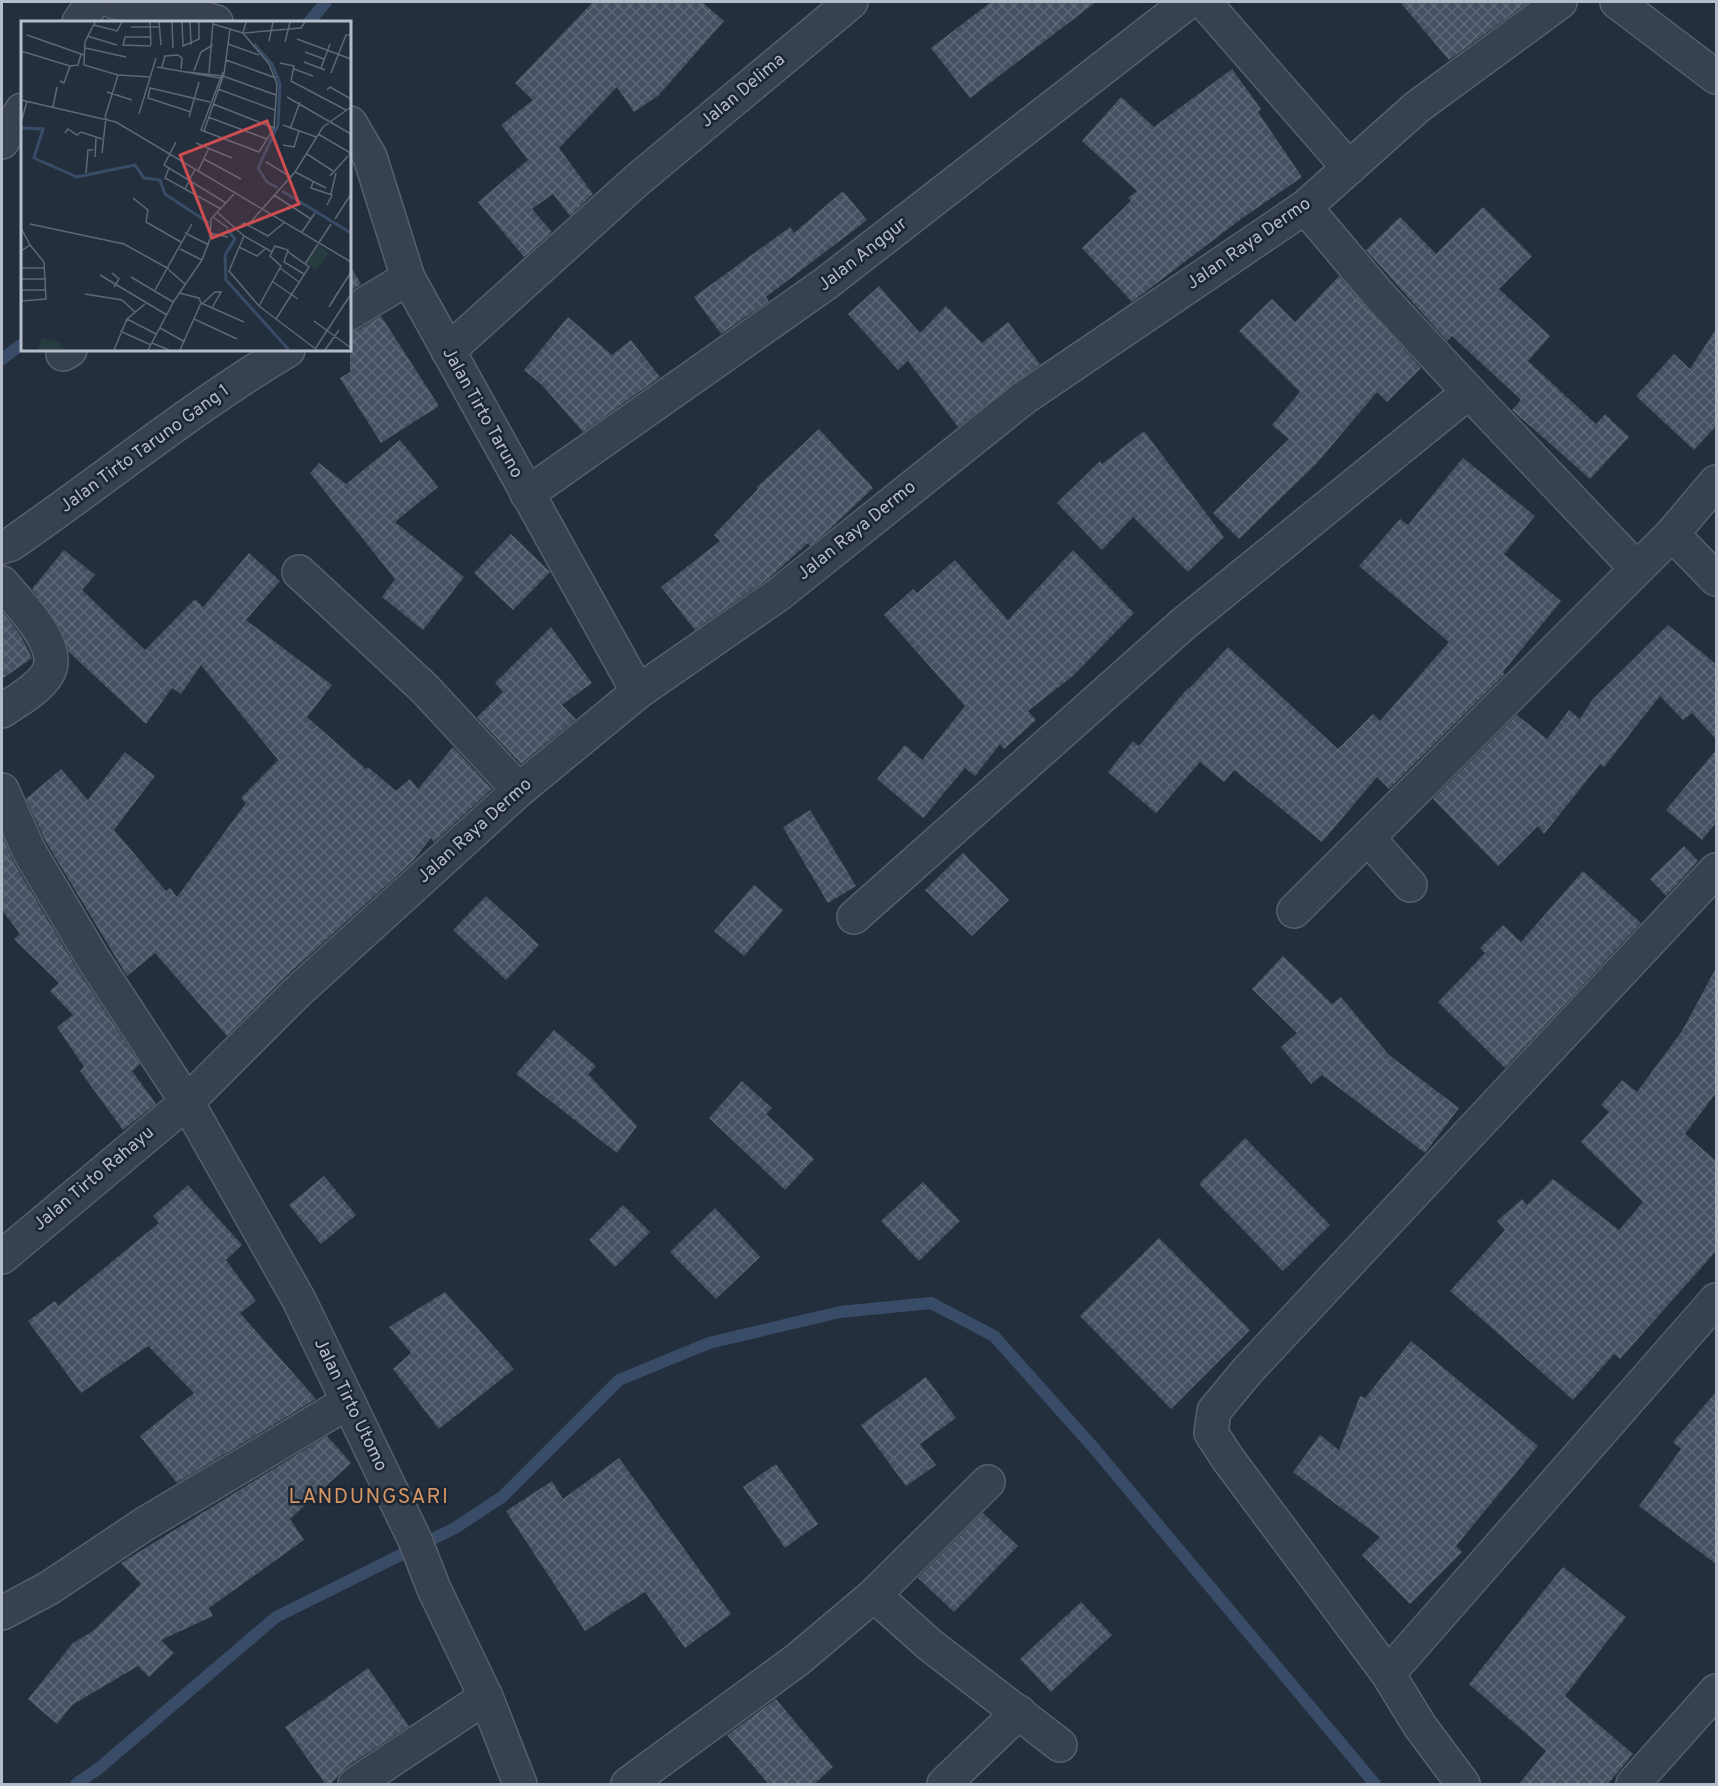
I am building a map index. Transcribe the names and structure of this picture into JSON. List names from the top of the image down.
{
  "streets": {
    "street": [
      "Jalan Delima",
      "Jalan Raya Dermo",
      "Jalan Anggur",
      "Jalan Tirto Taruno",
      "Jalan Tirto Taruno Gang 1",
      "Jalan Tirto Rahayu",
      "Jalan Tirto Utomo"
    ]
  },
  "crossings": [
    ["Jalan Delima", "Jalan Tirto Taruno"],
    ["Jalan Raya Dermo", "Jalan Tirto Taruno"],
    ["Jalan Raya Dermo", "Jalan Tirto Rahayu"],
    ["Jalan Raya Dermo", "Jalan Tirto Utomo"],
    ["Jalan Anggur", "Jalan Tirto Taruno"],
    ["Jalan Tirto Rahayu", "Jalan Tirto Utomo"]
  ],
  "districts": ["LANDUNGSARI"]
}
